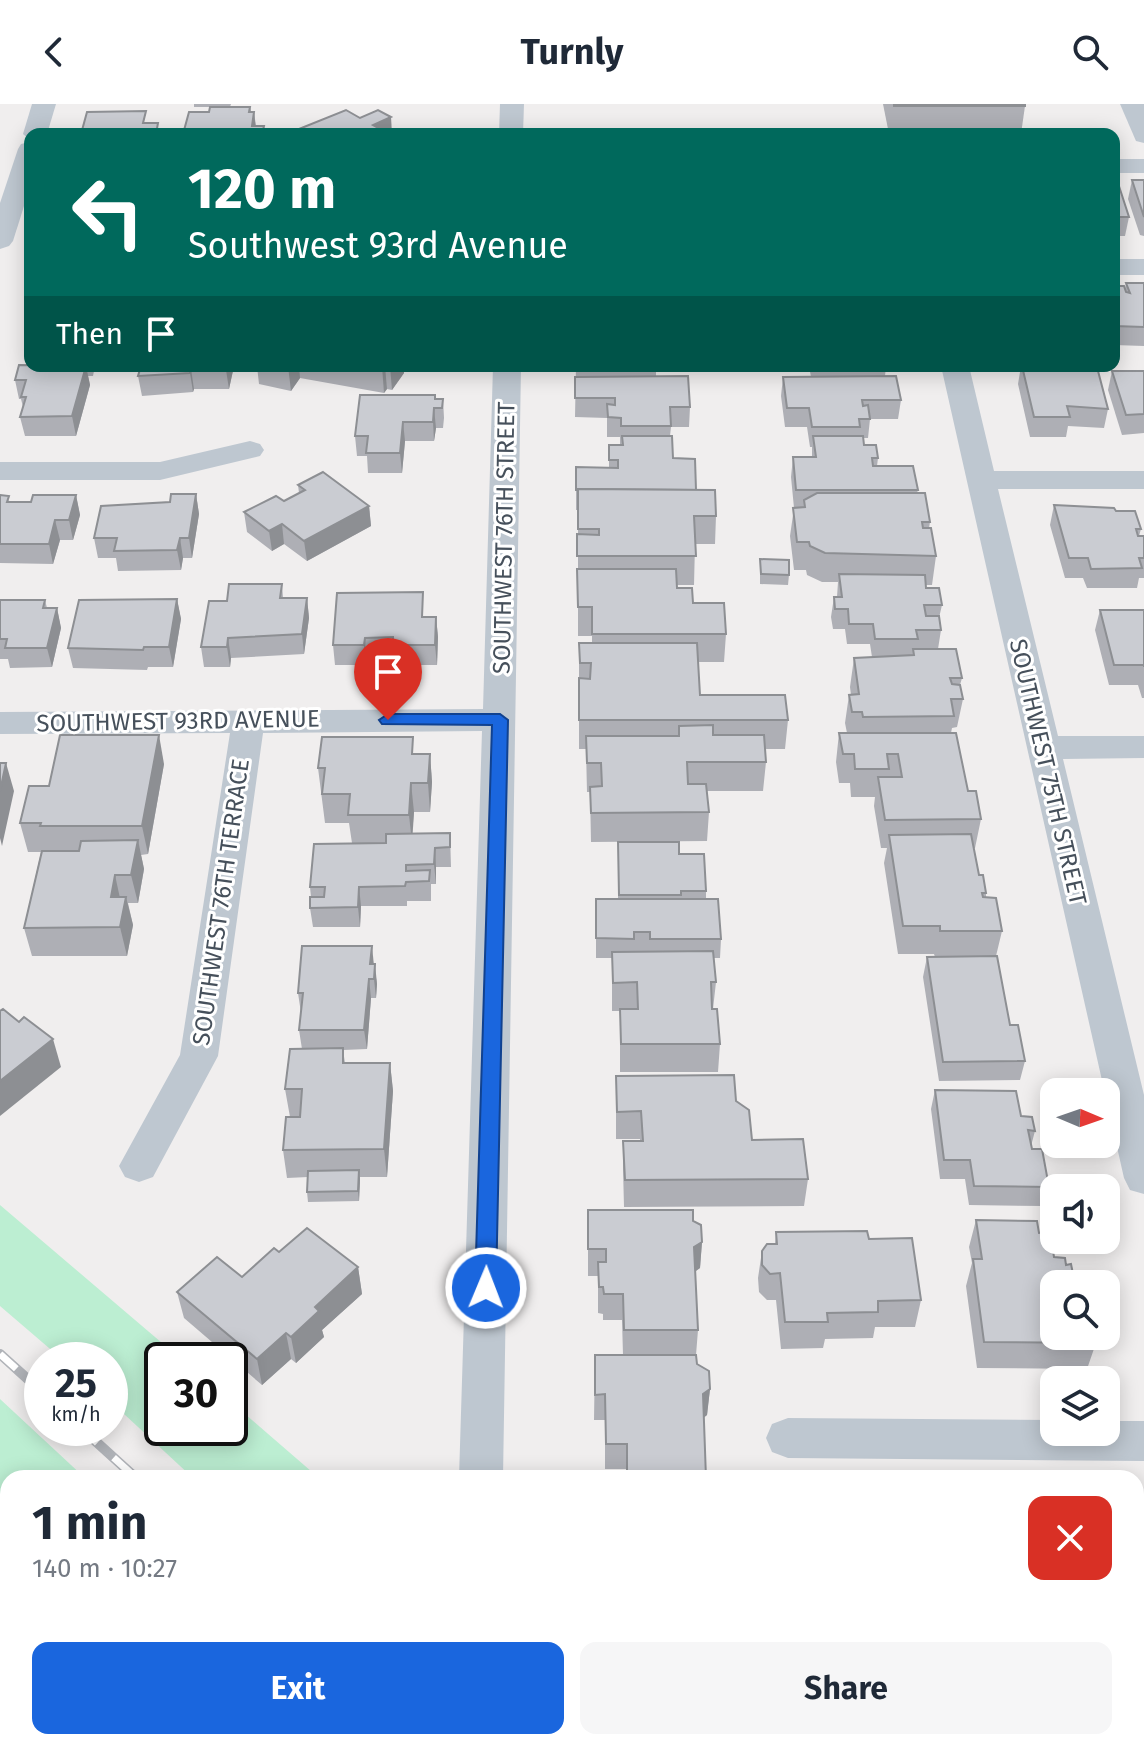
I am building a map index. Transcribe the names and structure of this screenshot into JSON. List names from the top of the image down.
{
  "streets": {
    "street": [
      "SOUTHWEST 76TH STREET",
      "SOUTHWEST 93RD AVENUE",
      "SOUTHWEST 75TH STREET",
      "SOUTHWEST 76TH TERRACE"
    ]
  },
  "crossings": [
    ["SOUTHWEST 76TH STREET", "SOUTHWEST 93RD AVENUE"],
    ["SOUTHWEST 93RD AVENUE", "SOUTHWEST 76TH TERRACE"]
  ],
  "north": "right",
  "page": {
    "header": "Turnly",
    "turn": ["120 m", "Southwest 93rd Avenue"],
    "then": "Then",
    "speed": "25 km/h",
    "limit": "30",
    "heading": ["1 min", "140 m · 10:27"],
    "buttons": ["Exit", "Share"]
  }
}
